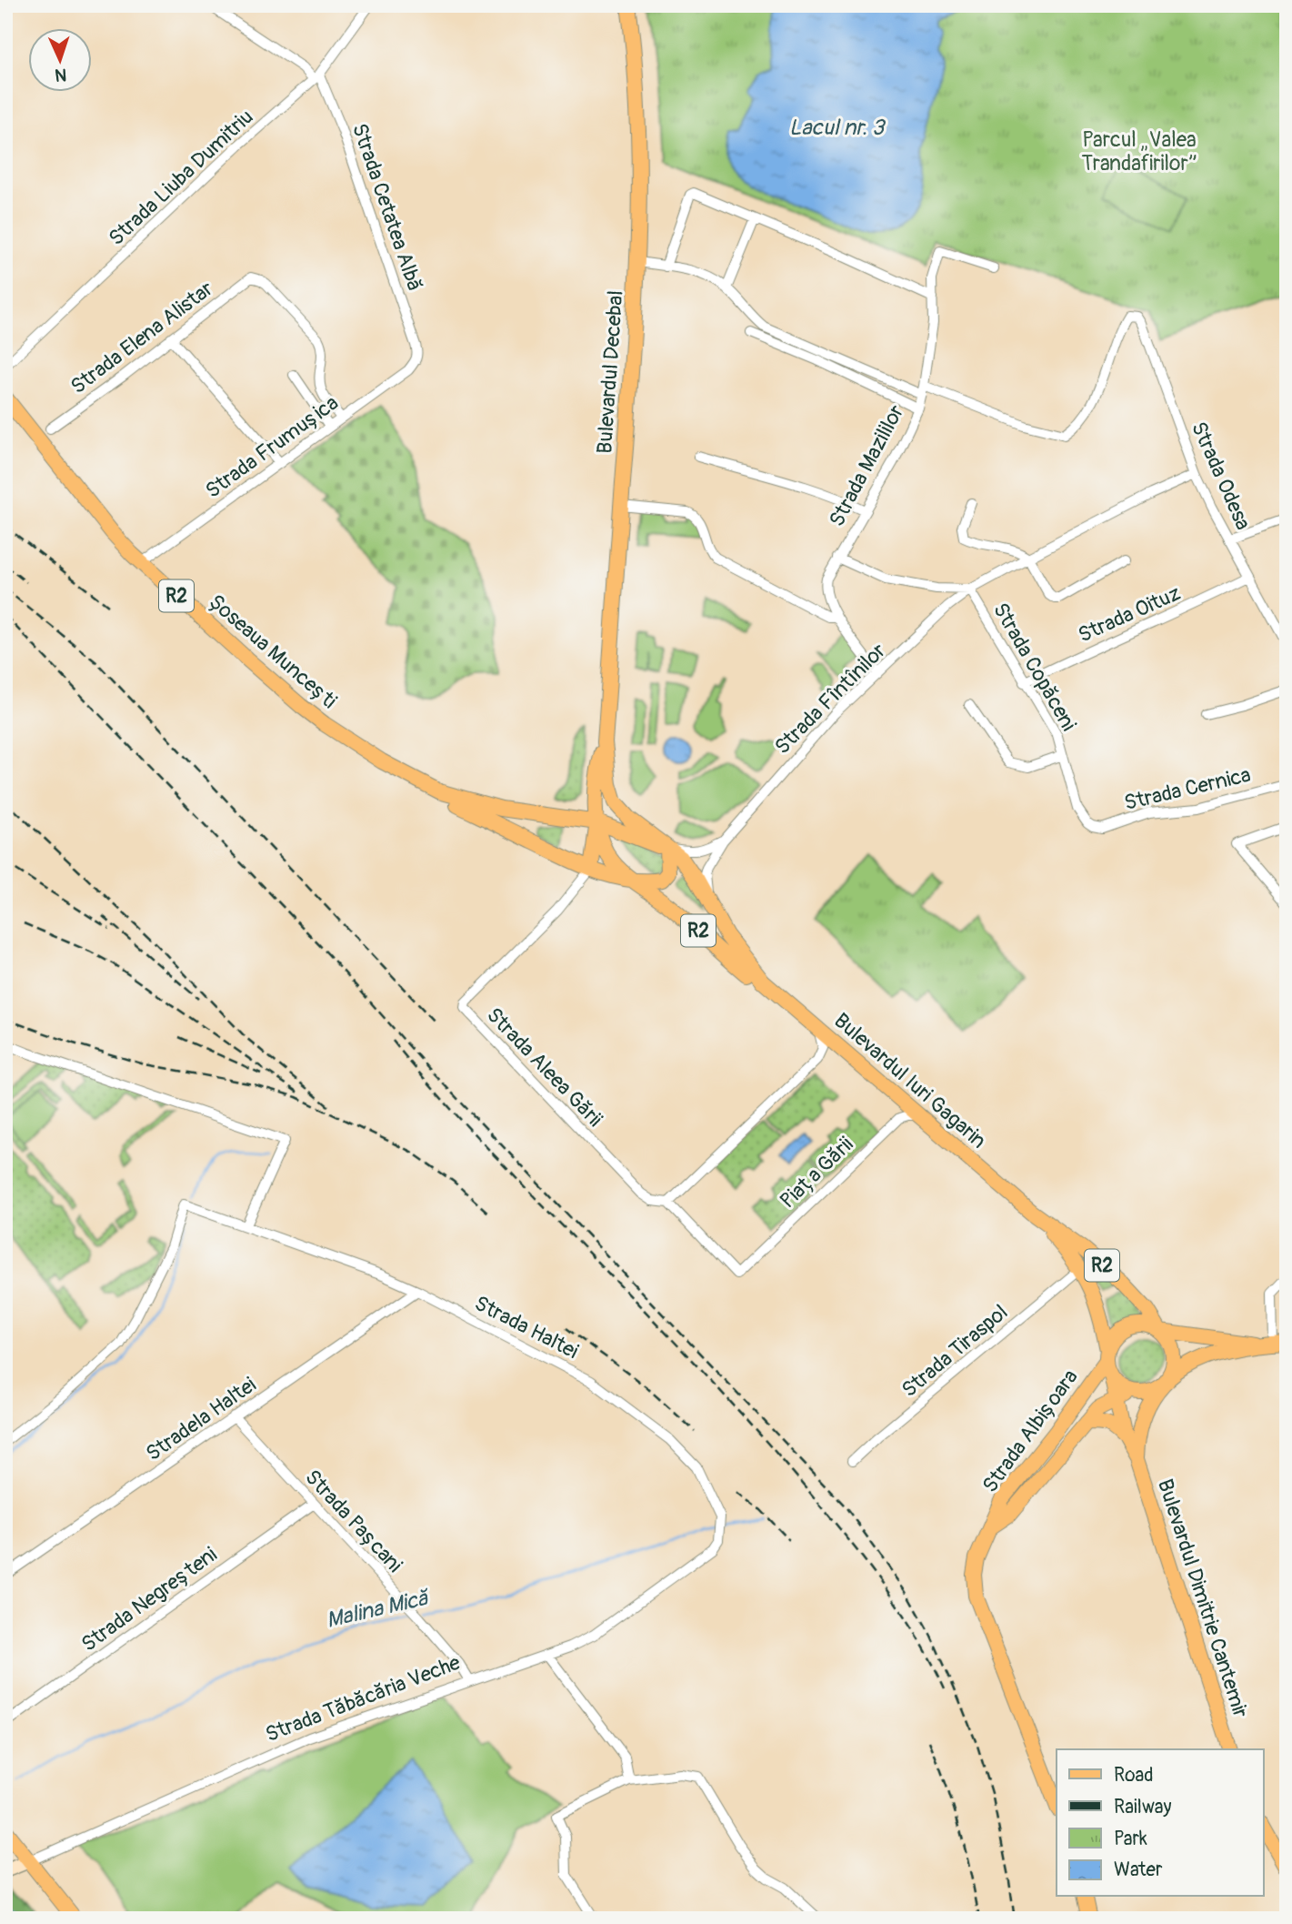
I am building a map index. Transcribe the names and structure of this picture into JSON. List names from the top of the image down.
{
  "streets": {
    "main road": [
      "Bulevardul Decebal",
      "R2",
      "Șoseaua Muncești",
      "Bulevardul Iuri Gagarin",
      "Strada Albișoara",
      "Bulevardul Dimitrie Cantemir"
    ],
    "street": [
      "Strada Liuba Dumitriu",
      "Strada Cetatea Albă",
      "Strada Elena Alistar",
      "Strada Frumușica",
      "Strada Mazililor",
      "Strada Odesa",
      "Strada Oituz",
      "Strada Copăceni",
      "Strada Fîntînilor",
      "Strada Cernica",
      "Strada Aleea Gării",
      "Piața Gării",
      "Strada Haltei",
      "Strada Tiraspol",
      "Stradela Haltei",
      "Strada Pașcani",
      "Strada Negreșteni",
      "Strada Tăbăcăria Veche"
    ]
  },
  "crossings": [
    ["Strada Liuba Dumitriu", "Strada Cetatea Albă"],
    ["Strada Cetatea Albă", "Strada Frumușica"],
    ["Strada Elena Alistar", "Strada Frumușica"],
    ["Bulevardul Decebal", "Șoseaua Muncești"],
    ["Bulevardul Decebal", "Strada Fîntînilor"],
    ["Bulevardul Decebal", "Bulevardul Iuri Gagarin"],
    ["Strada Frumușica", "Șoseaua Muncești"],
    ["Strada Mazililor", "Strada Odesa"],
    ["Strada Mazililor", "Strada Fîntînilor"],
    ["Strada Odesa", "Strada Oituz"],
    ["Strada Odesa", "Strada Fîntînilor"],
    ["Strada Oituz", "Strada Copăceni"],
    ["Șoseaua Muncești", "Strada Aleea Gării"],
    ["Șoseaua Muncești", "Bulevardul Iuri Gagarin"],
    ["Strada Copăceni", "Strada Fîntînilor"],
    ["Strada Copăceni", "Strada Cernica"],
    ["Strada Fîntînilor", "Bulevardul Iuri Gagarin"],
    ["Strada Aleea Gării", "Piața Gării"],
    ["Bulevardul Iuri Gagarin", "Piața Gării"],
    ["Bulevardul Iuri Gagarin", "Strada Tiraspol"],
    ["Bulevardul Iuri Gagarin", "Strada Albișoara"],
    ["Bulevardul Iuri Gagarin", "Bulevardul Dimitrie Cantemir"],
    ["Strada Haltei", "Stradela Haltei"],
    ["Strada Haltei", "Strada Tăbăcăria Veche"],
    ["Stradela Haltei", "Strada Pașcani"],
    ["Strada Albișoara", "Bulevardul Dimitrie Cantemir"],
    ["Strada Pașcani", "Strada Negreșteni"],
    ["Strada Pașcani", "Strada Tăbăcăria Veche"]
  ],
  "water": ["Lacul nr. 3", "Malina Mică"],
  "parks": ["Parcul „Valea Trandafirilor”"],
  "legend": [
    "Road",
    "Railway",
    "Park",
    "Water"
  ],
  "north": "bottom"
}
